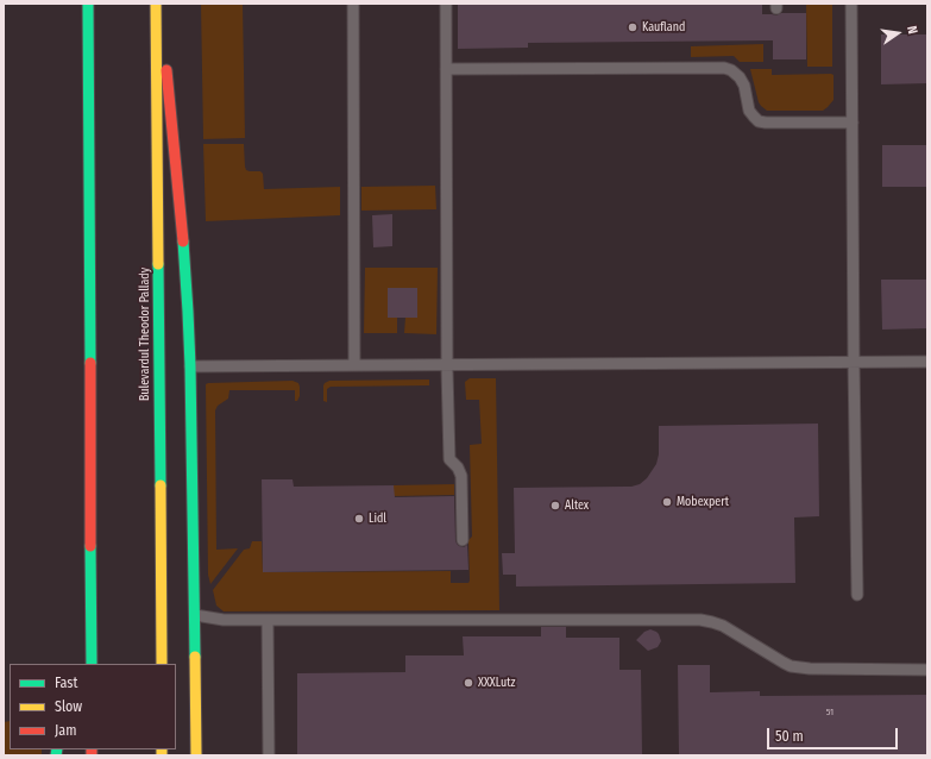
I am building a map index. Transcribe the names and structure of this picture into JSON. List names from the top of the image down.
{
  "streets": {
    "main road": ["Bulevardul Theodor Pallady"]
  },
  "places": [
    "Kaufland",
    "Mobexpert",
    "Altex",
    "Lidl",
    "XXXLutz"
  ],
  "house_numbers": ["51"],
  "legend": ["Fast", "Slow", "Jam"],
  "scale_bar": "50 m",
  "north": "right"
}
